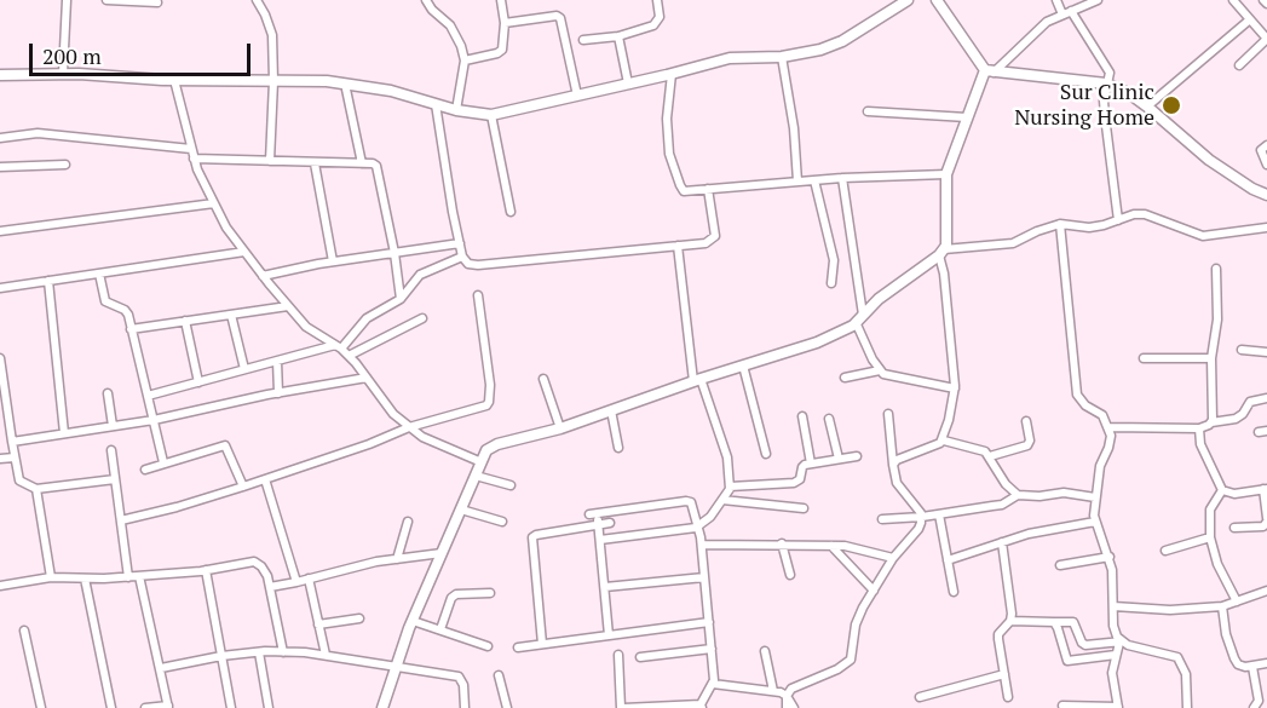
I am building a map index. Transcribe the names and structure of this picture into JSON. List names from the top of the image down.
{
  "places": ["Sur Clinic Nursing Home"],
  "scale_bar": "200 m"
}
